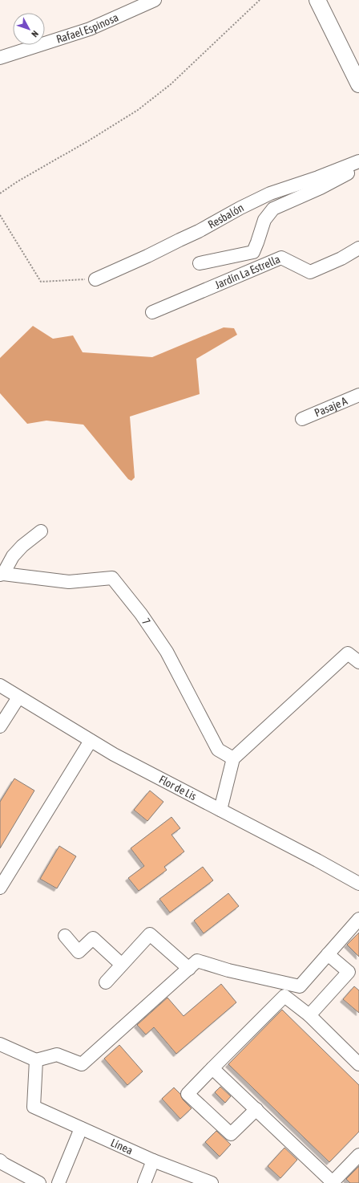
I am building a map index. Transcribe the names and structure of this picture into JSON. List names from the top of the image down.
{
  "streets": {
    "street": [
      "Rafael Espinosa",
      "Resbalón",
      "Jardín La Estrella",
      "Pasaje A",
      "7",
      "Flor de Lis",
      "Línea"
    ]
  },
  "north": "bottom right"
}
